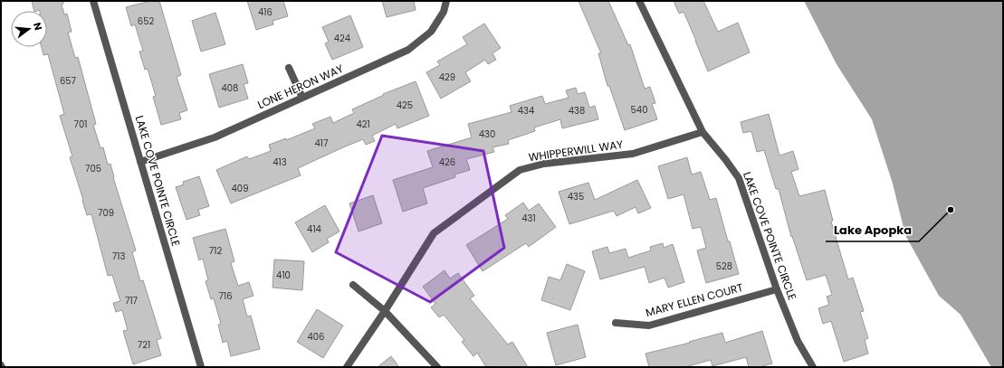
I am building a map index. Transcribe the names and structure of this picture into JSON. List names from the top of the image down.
{
  "streets": {
    "street": [
      "LONE HERON WAY",
      "WHIPPERWILL WAY",
      "LAKE COVE POINTE CIRCLE",
      "MARY ELLEN COURT"
    ]
  },
  "crossings": [
    ["LONE HERON WAY", "LAKE COVE POINTE CIRCLE"],
    ["WHIPPERWILL WAY", "LAKE COVE POINTE CIRCLE"],
    ["LAKE COVE POINTE CIRCLE", "MARY ELLEN COURT"]
  ],
  "places": ["Lake Apopka"],
  "house_numbers": [
    "416",
    "652",
    "424",
    "429",
    "657",
    "408",
    "425",
    "540",
    "434",
    "438",
    "701",
    "421",
    "430",
    "417",
    "413",
    "426",
    "705",
    "409",
    "435",
    "709",
    "431",
    "414",
    "712",
    "713",
    "528",
    "410",
    "716",
    "717",
    "406",
    "721"
  ],
  "north": "right"
}
